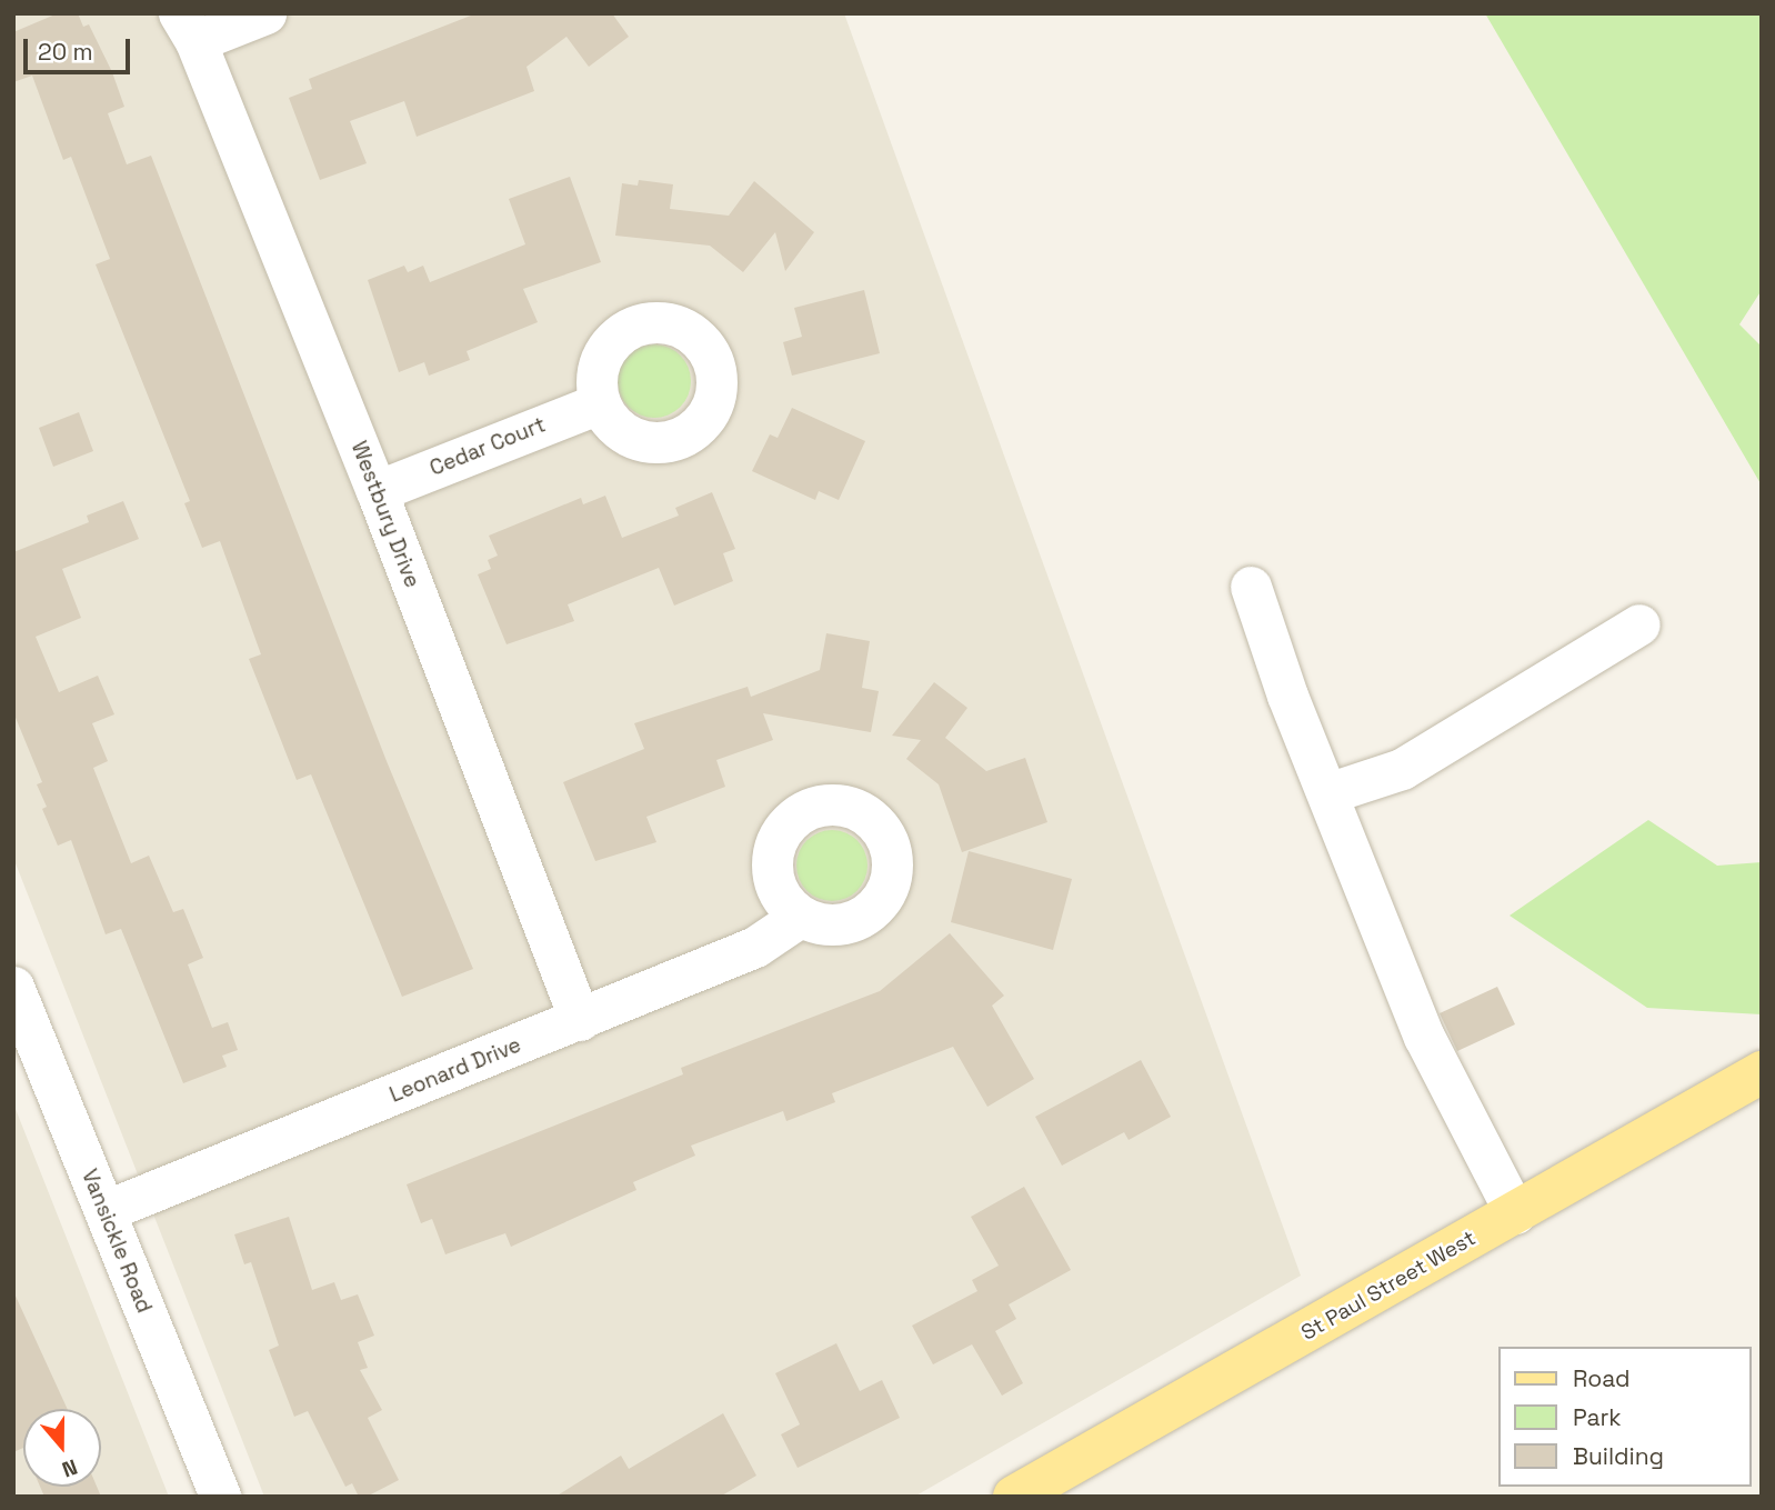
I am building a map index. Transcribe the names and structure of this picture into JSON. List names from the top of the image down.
{
  "streets": {
    "main road": ["St Paul Street West"],
    "street": [
      "Cedar Court",
      "Westbury Drive",
      "Leonard Drive",
      "Vansickle Road"
    ]
  },
  "crossings": [
    ["Cedar Court", "Westbury Drive"],
    ["Westbury Drive", "Leonard Drive"],
    ["Leonard Drive", "Vansickle Road"]
  ],
  "legend": ["Road", "Park", "Building"],
  "scale_bar": "20 m",
  "north": "bottom"
}
